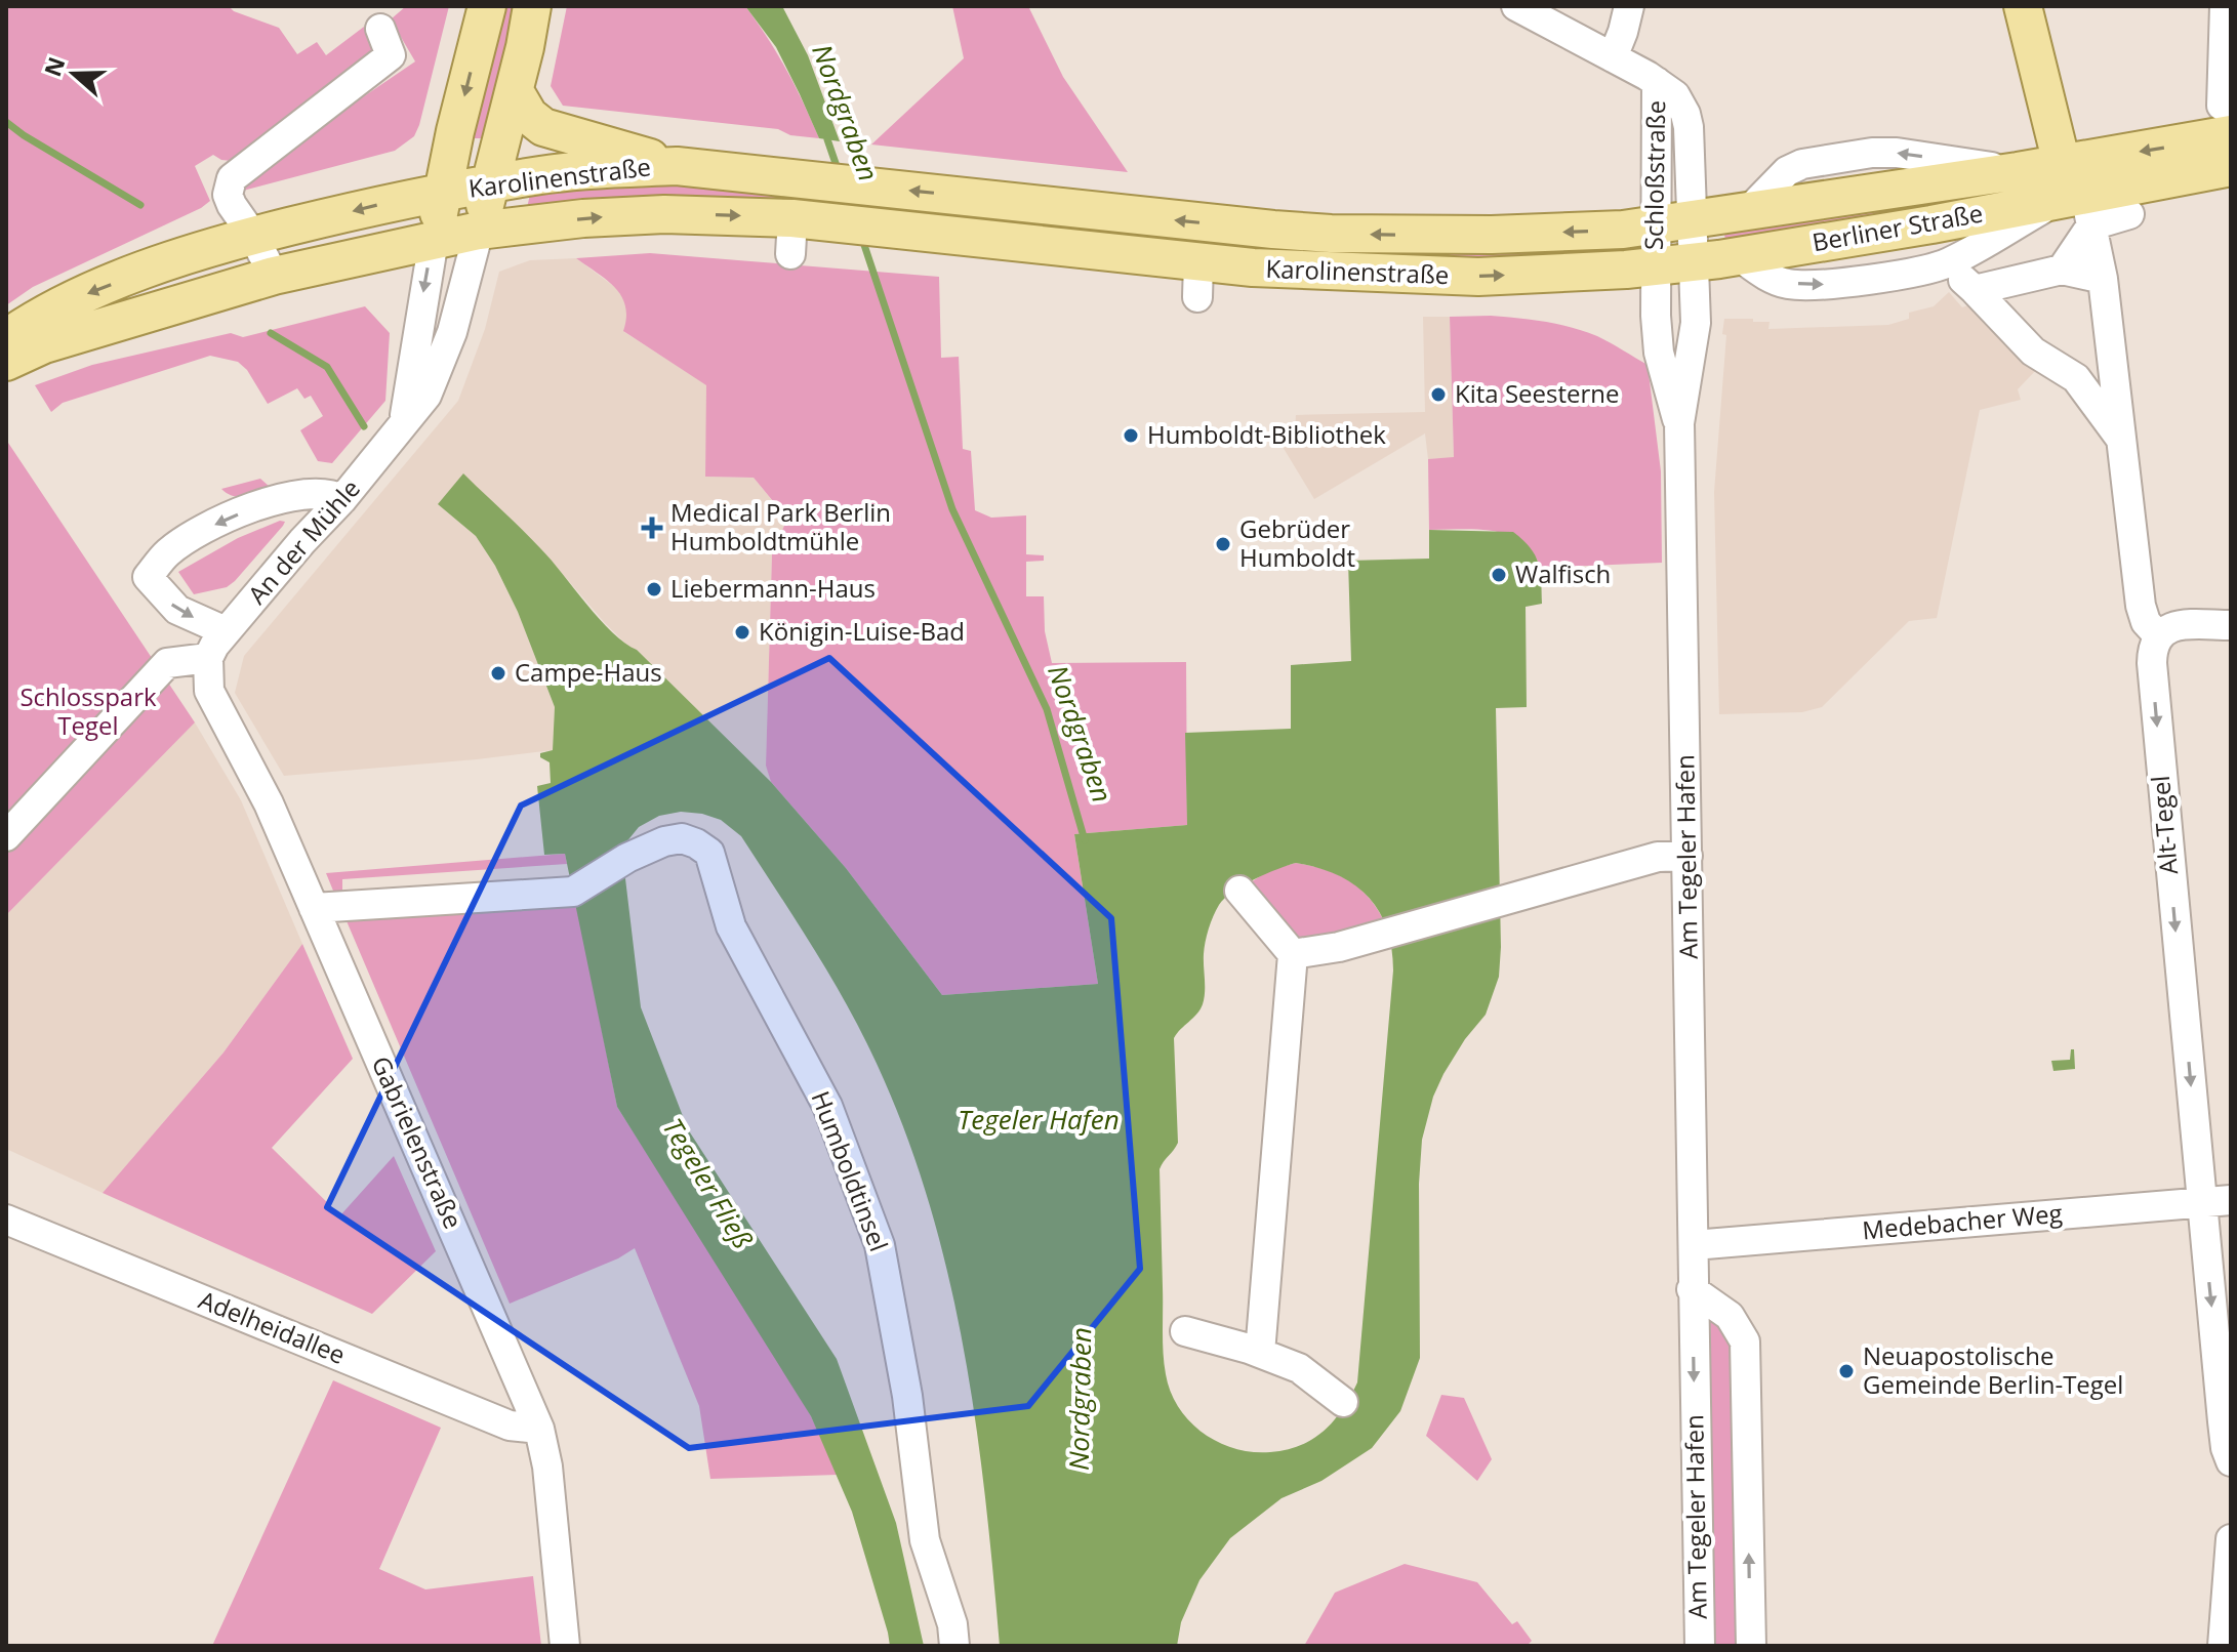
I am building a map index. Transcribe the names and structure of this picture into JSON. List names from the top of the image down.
{
  "streets": {
    "main road": ["Karolinenstraße", "Berliner Straße"],
    "street": [
      "Schloßstraße",
      "An der Mühle",
      "Alt-Tegel",
      "Am Tegeler Hafen",
      "Gabrielenstraße",
      "Humboldtinsel",
      "Medebacher Weg",
      "Adelheidallee"
    ]
  },
  "crossings": [
    ["Schloßstraße", "Karolinenstraße"],
    ["Schloßstraße", "Berliner Straße"],
    ["Schloßstraße", "Am Tegeler Hafen"],
    ["Karolinenstraße", "Berliner Straße"],
    ["Karolinenstraße", "An der Mühle"],
    ["Karolinenstraße", "Am Tegeler Hafen"],
    ["Berliner Straße", "Am Tegeler Hafen"],
    ["An der Mühle", "Gabrielenstraße"],
    ["Alt-Tegel", "Medebacher Weg"],
    ["Am Tegeler Hafen", "Medebacher Weg"],
    ["Gabrielenstraße", "Humboldtinsel"],
    ["Gabrielenstraße", "Adelheidallee"]
  ],
  "one_way": ["Alt-Tegel"],
  "water": ["Nordgraben", "Tegeler Hafen", "Tegeler Fließ"],
  "parks": ["Schlosspark Tegel"],
  "places": {
    "other": [
      "Kita Seesterne",
      "Humboldt-Bibliothek",
      "Gebrüder Humboldt",
      "Walfisch",
      "Liebermann-Haus",
      "Königin-Luise-Bad",
      "Campe-Haus",
      "Neuapostolische Gemeinde Berlin-Tegel"
    ],
    "health": ["Medical Park Berlin Humboldtmühle"]
  },
  "north": "left"
}
